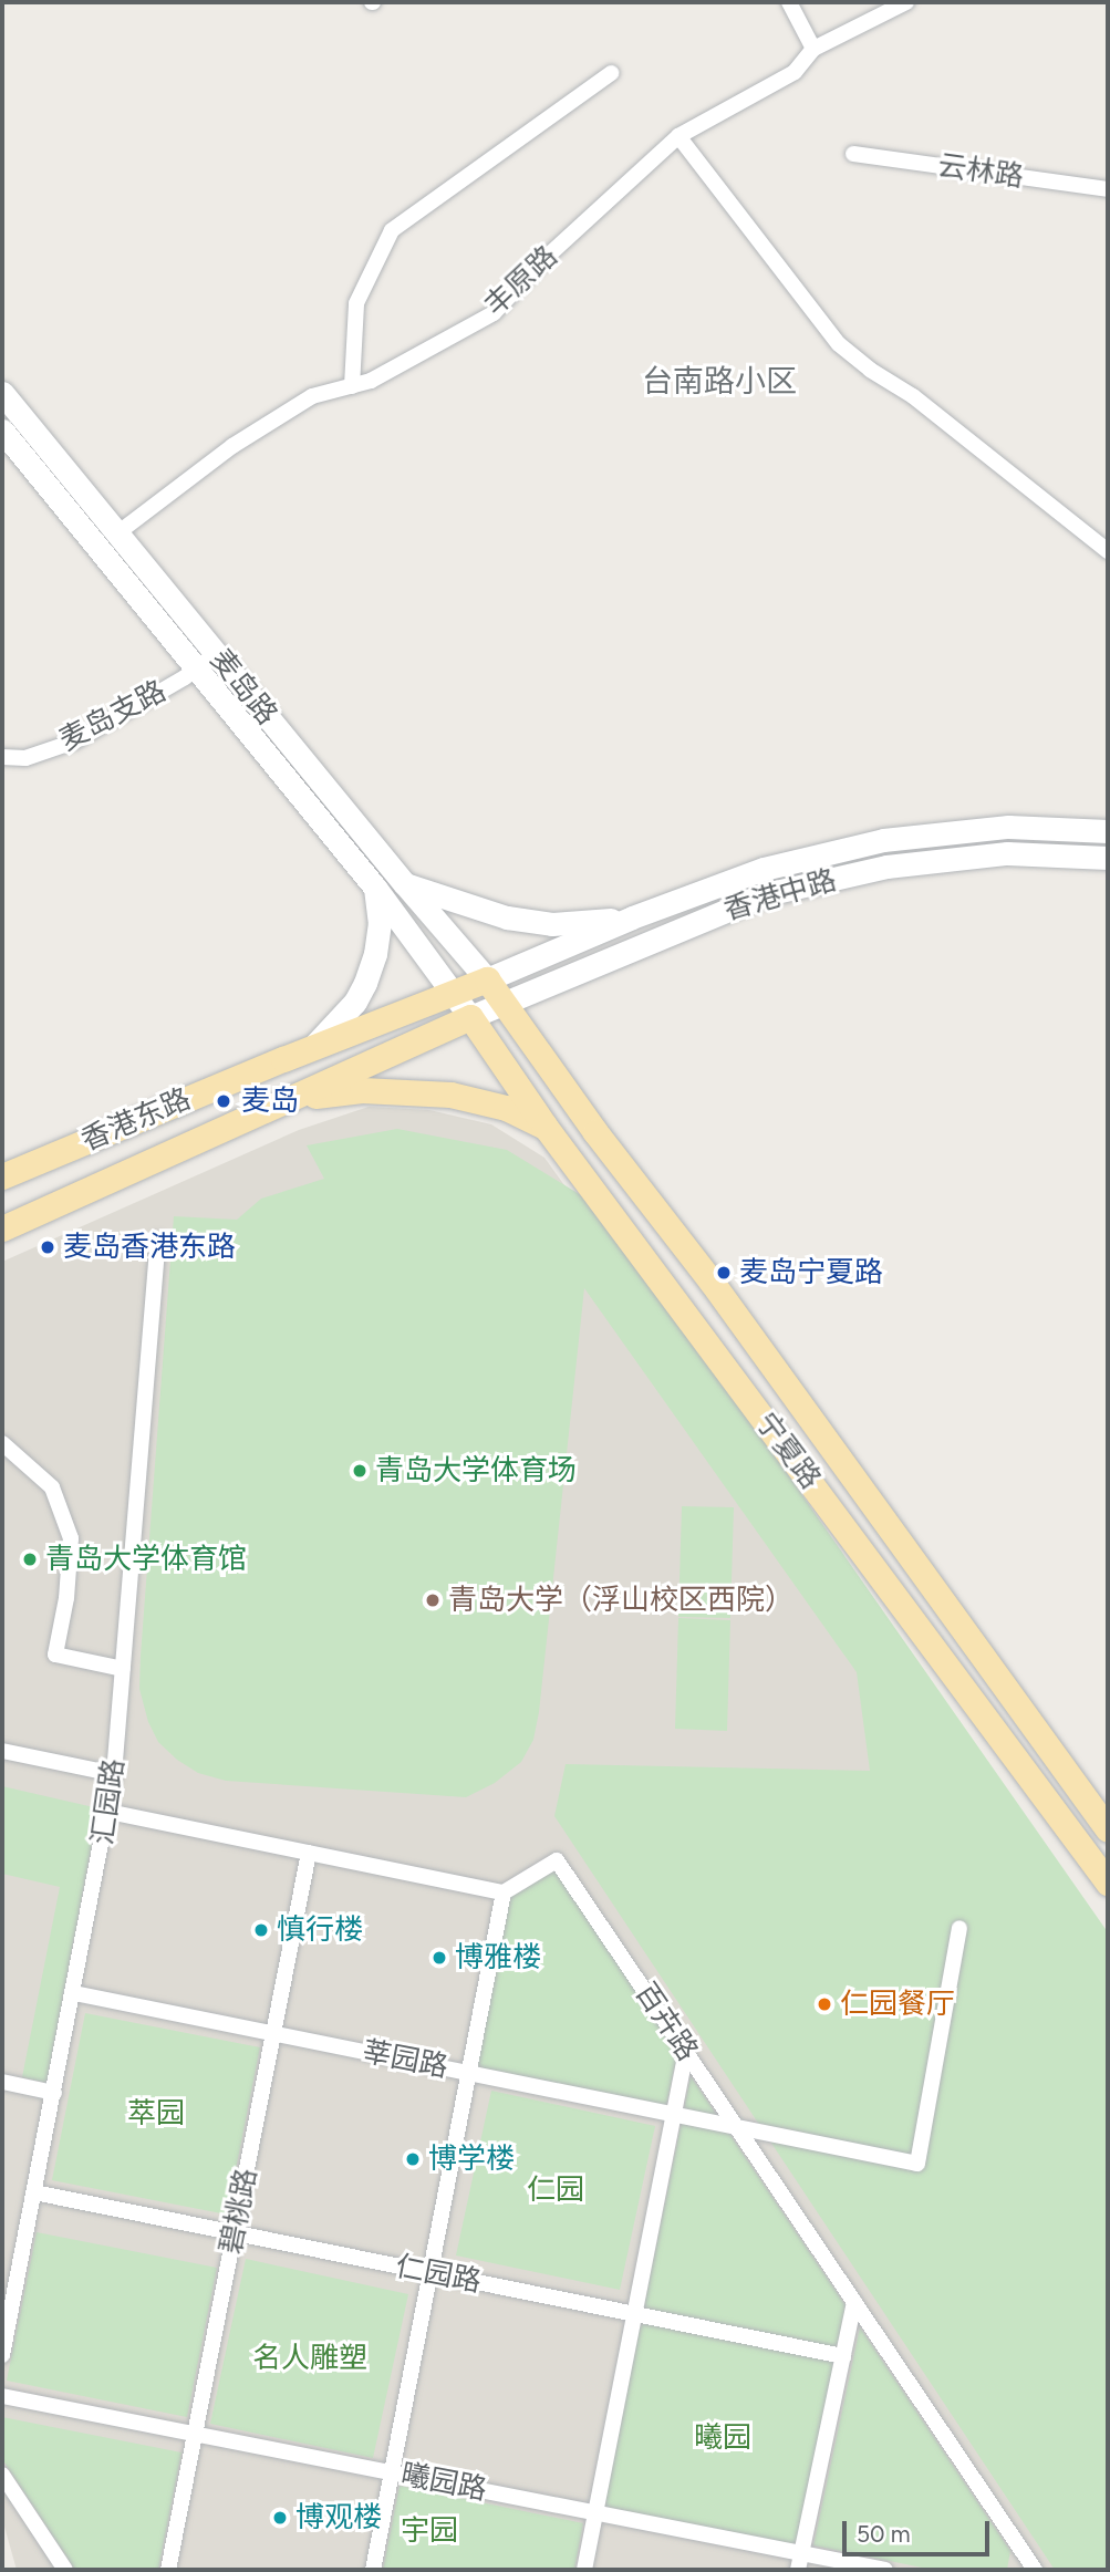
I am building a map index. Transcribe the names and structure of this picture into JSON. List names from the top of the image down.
{
  "streets": {
    "main road": [
      "麦岛路",
      "香港中路",
      "香港东路",
      "宁夏路"
    ],
    "street": [
      "云林路",
      "丰原路",
      "麦岛支路",
      "汇园路",
      "百卉路",
      "碧桃路",
      "仁园路",
      "曦园路"
    ]
  },
  "crossings": [
    ["丰原路", "麦岛路"],
    ["麦岛路", "麦岛支路"],
    ["麦岛路", "香港中路"],
    ["麦岛路", "香港东路"],
    ["麦岛路", "宁夏路"],
    ["香港中路", "香港东路"],
    ["香港中路", "宁夏路"],
    ["香港东路", "宁夏路"],
    ["汇园路", "仁园路"],
    ["碧桃路", "仁园路"],
    ["碧桃路", "曦园路"]
  ],
  "districts": ["台南路小区"],
  "parks": [
    "萃园",
    "仁园",
    "名人雕塑",
    "曦园",
    "宇园"
  ],
  "places": [
    "麦岛",
    "麦岛香港东路",
    "麦岛宁夏路",
    "青岛大学体育场",
    "青岛大学体育馆",
    "青岛大学（浮山校区西院）",
    "慎行楼",
    "博雅楼",
    "仁园餐厅",
    "博学楼",
    "博观楼"
  ],
  "scale_bar": "50 m"
}
